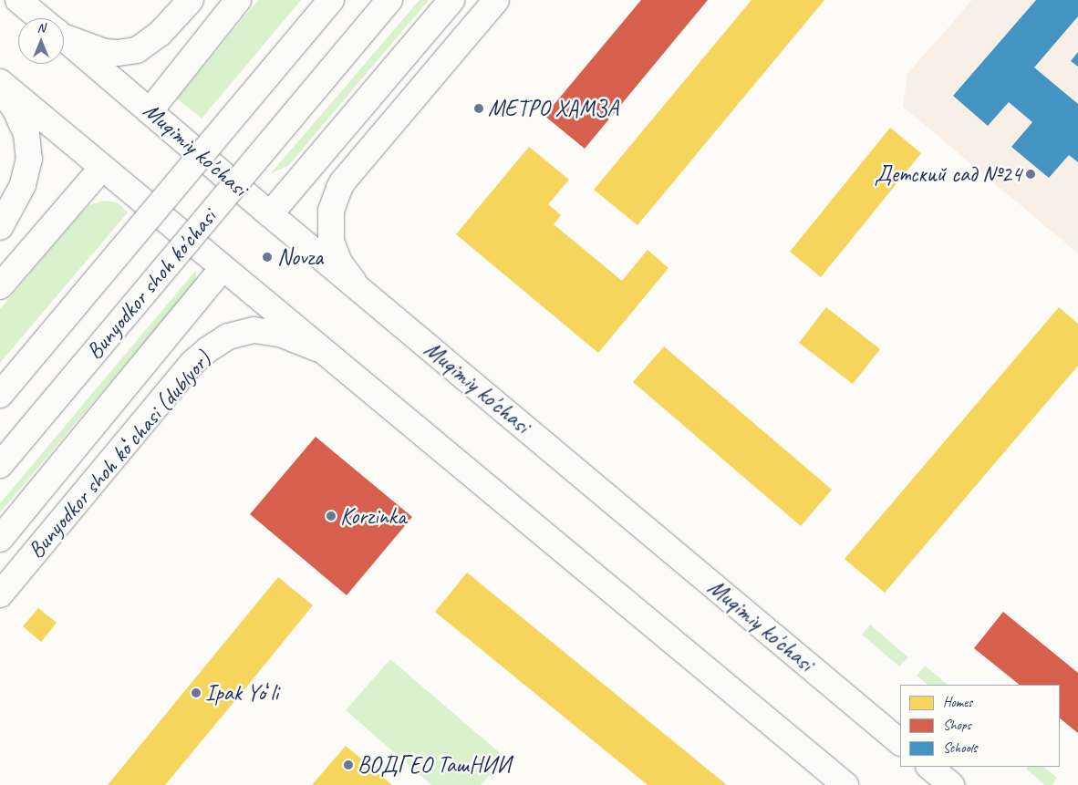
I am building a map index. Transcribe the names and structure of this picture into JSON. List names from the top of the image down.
{
  "streets": {
    "main road": ["Muqimiy ko'chasi", "Bunyodkor shoh ko'chasi", "Bunyodkor shoh koʻchasi (dublyor)"]
  },
  "places": [
    "МЕТРО ХАМЗА",
    "Детский сад №24",
    "Novza",
    "Korzinka",
    "Ipak Yoʻli",
    "ВОДГЕО ТашНИИ"
  ],
  "legend": ["Homes", "Shops", "Schools"],
  "north": "top"
}
